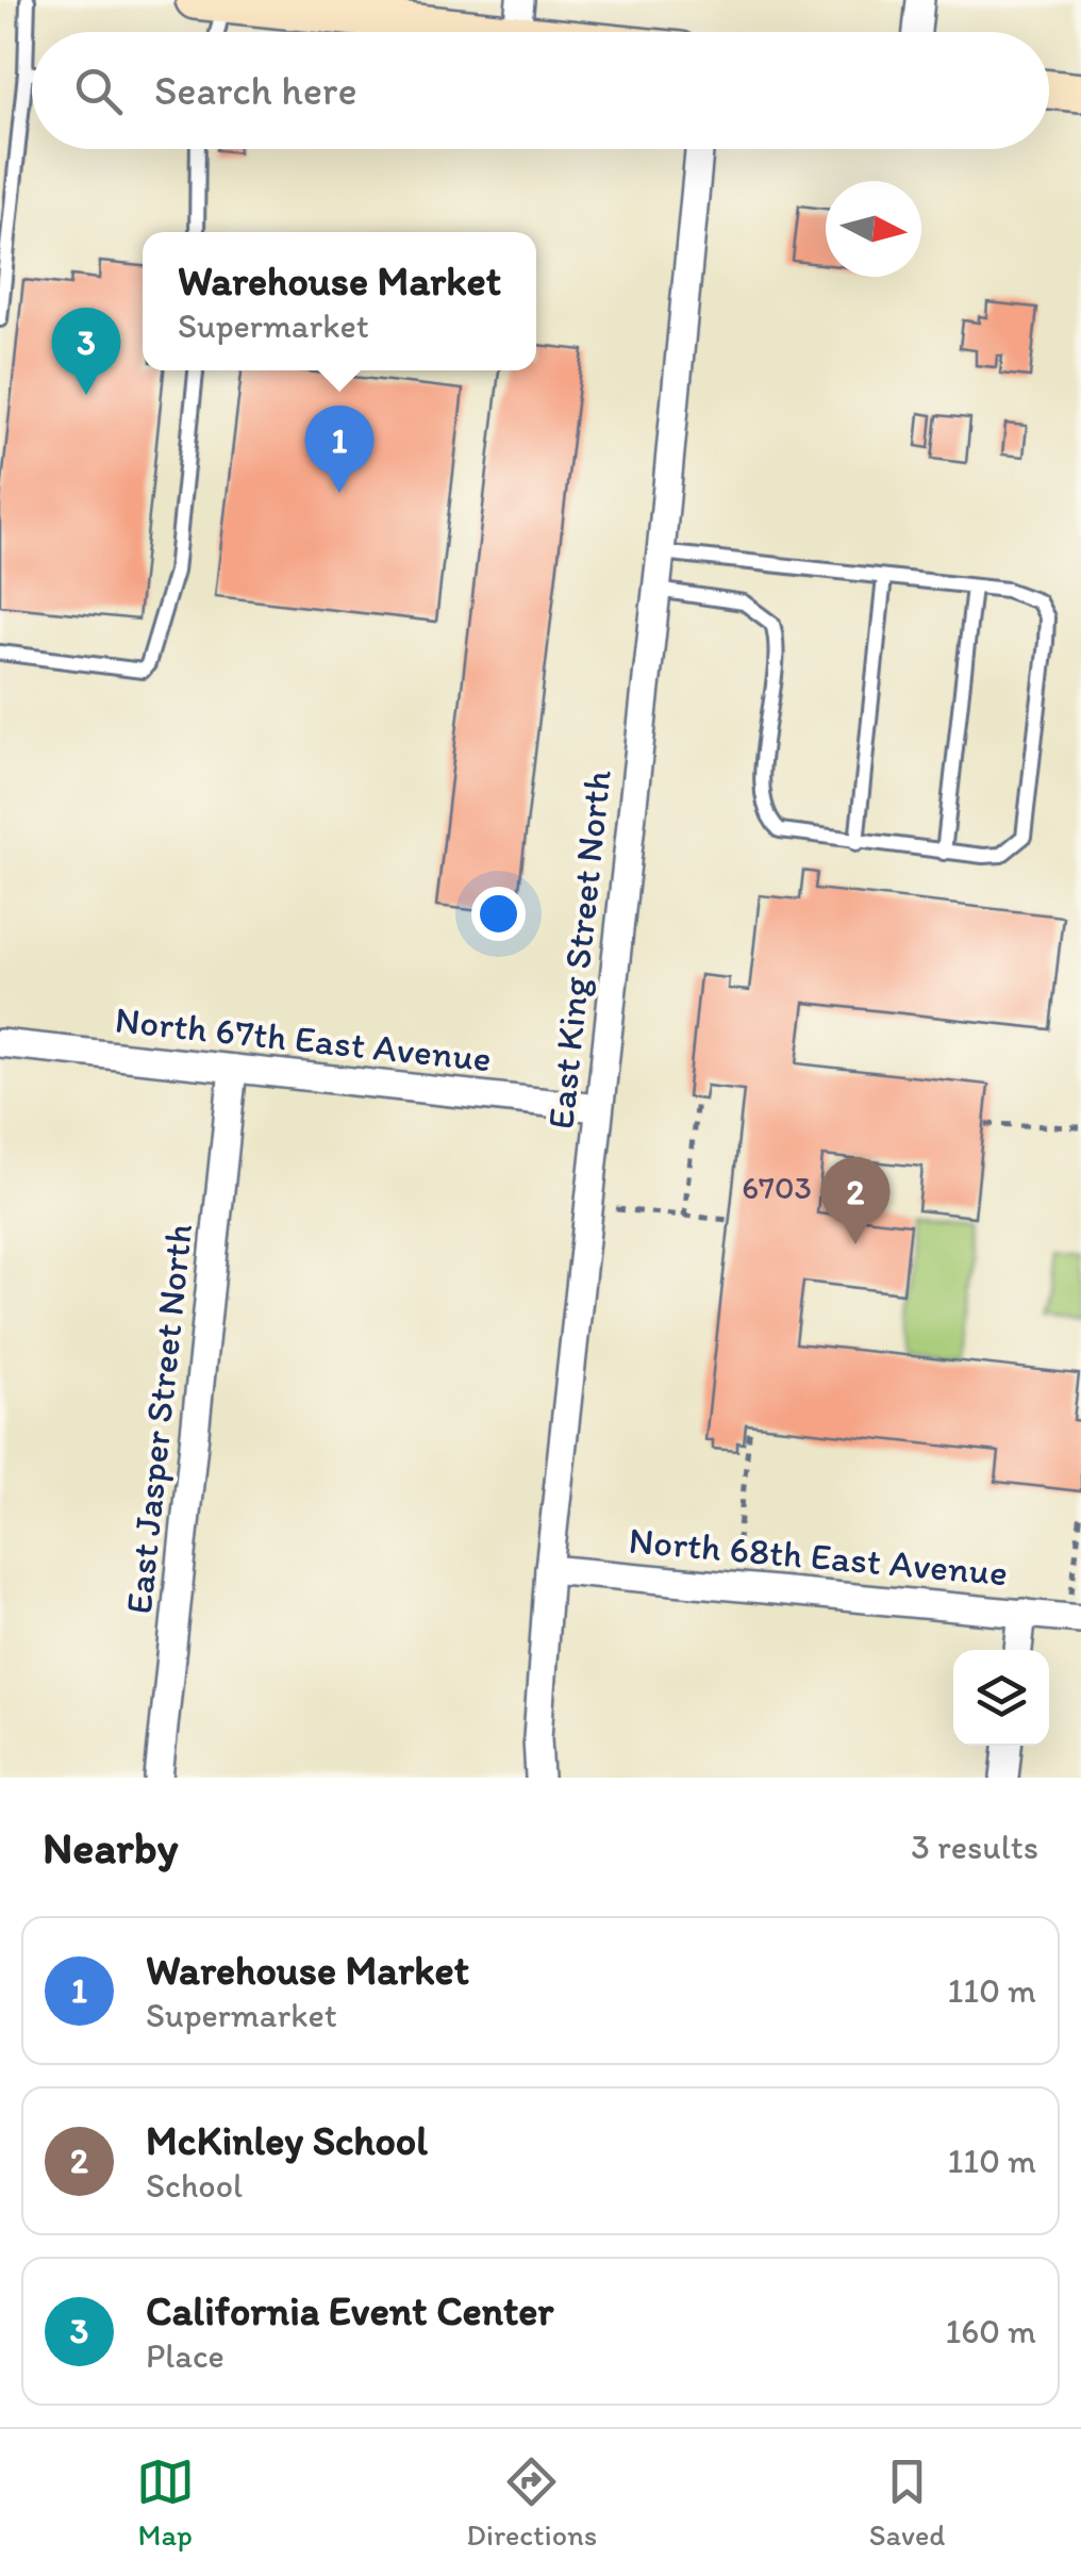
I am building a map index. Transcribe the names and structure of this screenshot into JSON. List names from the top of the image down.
{
  "streets": {
    "street": [
      "East King Street North",
      "North 67th East Avenue",
      "East Jasper Street North",
      "North 68th East Avenue"
    ]
  },
  "crossings": [
    ["East King Street North", "North 67th East Avenue"],
    ["East King Street North", "North 68th East Avenue"],
    ["North 67th East Avenue", "East Jasper Street North"]
  ],
  "house_numbers": ["6703"],
  "north": "right",
  "page": {
    "search": "Search here",
    "popup": ["Warehouse Market", "Supermarket"],
    "pins": ["3", "1", "2"],
    "heading": ["Nearby", "3 results"],
    "list": [
      {
        "mark": "1",
        "name": "Warehouse Market",
        "note": "Supermarket",
        "value": "110 m"
      },
      {
        "mark": "2",
        "name": "McKinley School",
        "note": "School",
        "value": "110 m"
      },
      {
        "mark": "3",
        "name": "California Event Center",
        "note": "Place",
        "value": "160 m"
      }
    ],
    "nav": ["Map", "Directions", "Saved"]
  }
}
